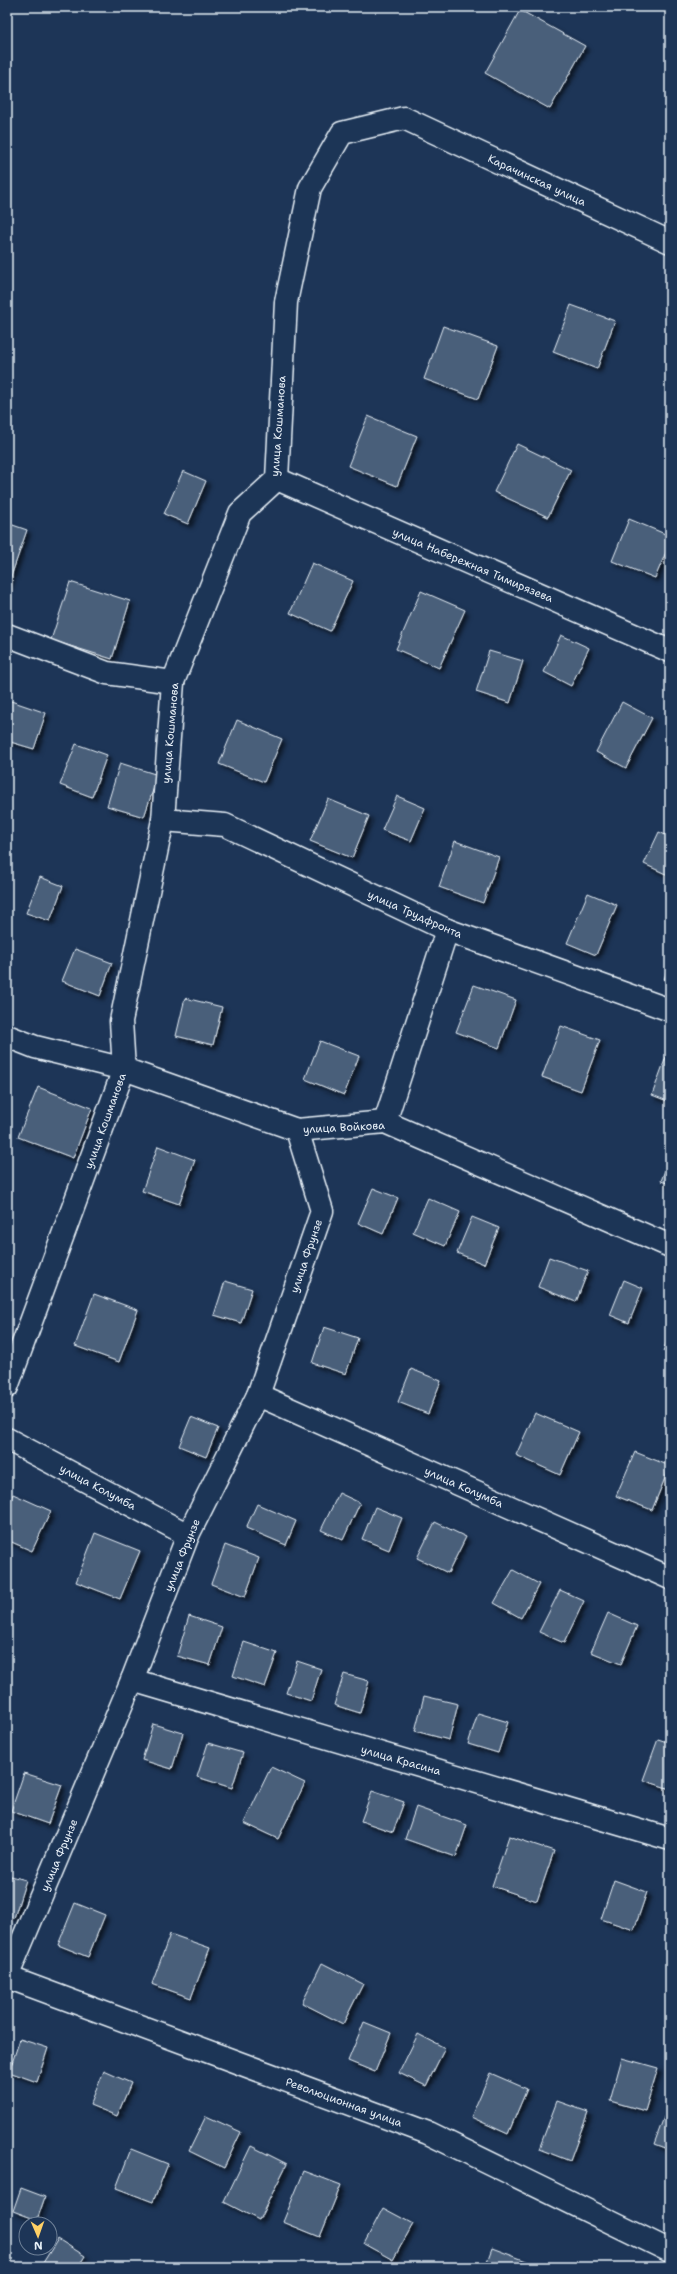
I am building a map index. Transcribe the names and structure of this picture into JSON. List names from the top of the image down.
{
  "streets": {
    "street": [
      "Карачинская улица",
      "улица Кошманова",
      "улица Набережная Тимирязева",
      "улица Трудфронта",
      "улица Войкова",
      "улица Фрунзе",
      "улица Колумба",
      "улица Красина",
      "Революционная улица"
    ]
  },
  "crossings": [
    ["Карачинская улица", "улица Кошманова"],
    ["улица Кошманова", "улица Набережная Тимирязева"],
    ["улица Кошманова", "улица Трудфронта"],
    ["улица Кошманова", "улица Войкова"],
    ["улица Войкова", "улица Фрунзе"],
    ["улица Фрунзе", "улица Колумба"],
    ["улица Фрунзе", "улица Красина"],
    ["улица Фрунзе", "Революционная улица"]
  ],
  "north": "bottom"
}
